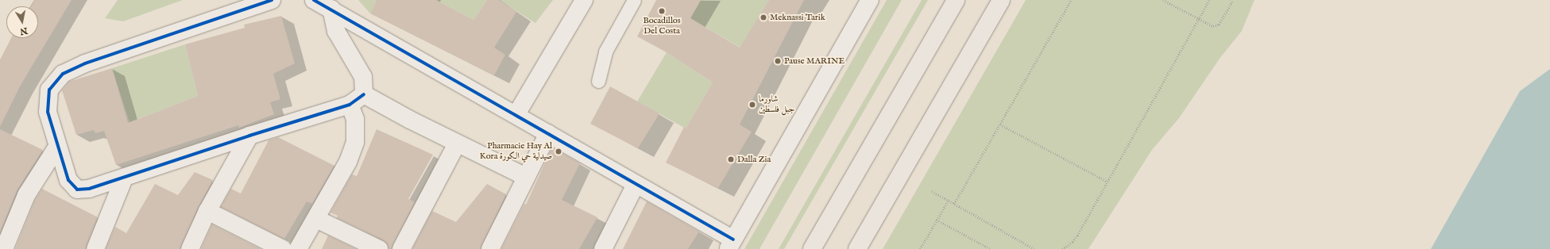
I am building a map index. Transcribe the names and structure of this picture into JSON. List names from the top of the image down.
{
  "places": [
    "Bocadillos Del Costa",
    "Meknassi Tarik",
    "Pause MARINE",
    "شاورما جبل فلسطين",
    "Pharmacie Hay Al Kora صيدلية حي الكورة",
    "Dalla Zia"
  ],
  "north": "bottom"
}
